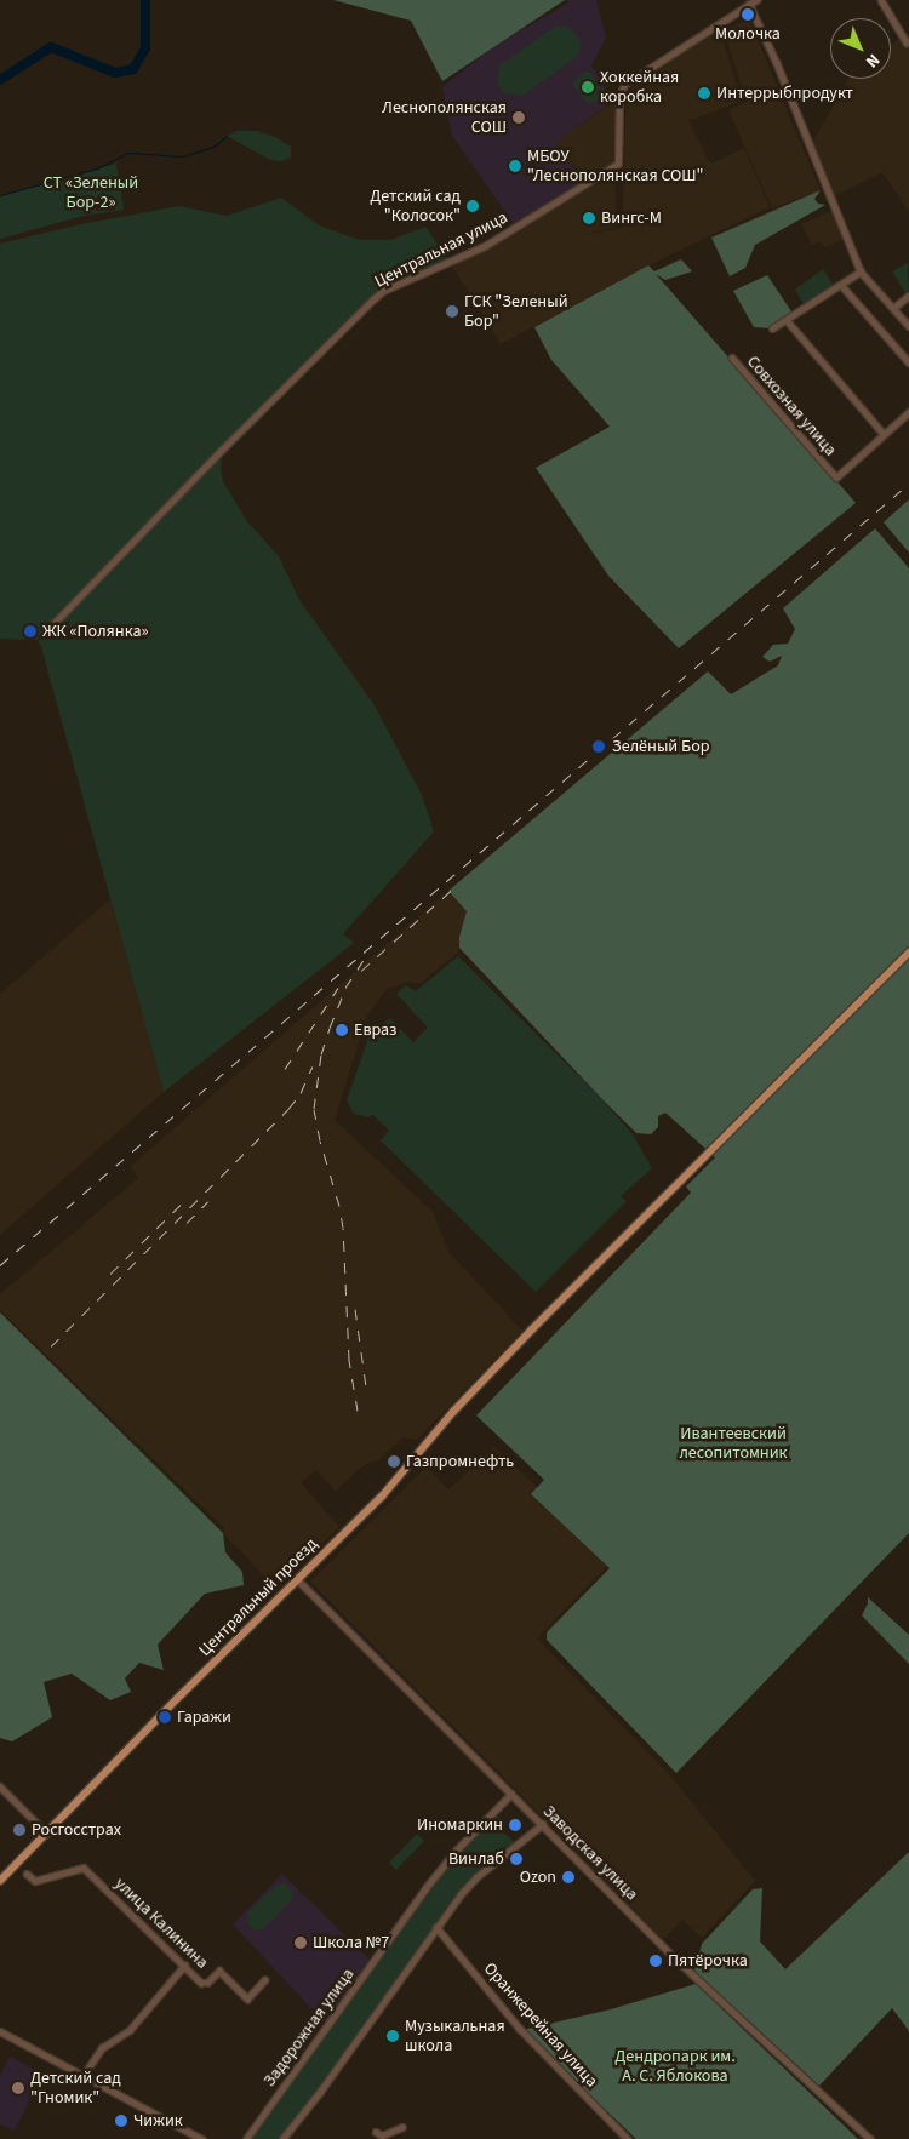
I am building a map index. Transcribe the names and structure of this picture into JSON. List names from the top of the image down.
{
  "streets": {
    "main road": ["Центральный проезд"],
    "street": [
      "Центральная улица",
      "Совхозная улица",
      "Заводская улица",
      "улица Калинина",
      "Оранжерейная улица",
      "Задорожная улица"
    ]
  },
  "crossings": [
    ["Центральный проезд", "Заводская улица"],
    ["Заводская улица", "Задорожная улица"]
  ],
  "parks": ["СТ «Зеленый Бор-2»", "Ивантеевский лесопитомник", "Дендропарк им. А. С. Яблокова"],
  "places": [
    "Молочка",
    "Хоккейная коробка",
    "Интеррыбпродукт",
    "Леснополянская СОШ",
    "МБОУ \"Леснополянская СОШ\"",
    "Детский сад \"Колосок\"",
    "Вингс-М",
    "ГСК \"Зеленый Бор\"",
    "ЖК «Полянка»",
    "Зелёный Бор",
    "Евраз",
    "Газпромнефть",
    "Гаражи",
    "Иномаркин",
    "Росгосстрах",
    "Винлаб",
    "Ozon",
    "Школа №7",
    "Пятёрочка",
    "Музыкальная школа",
    "Детский сад \"Гномик\"",
    "Чижик"
  ],
  "north": "bottom right"
}
